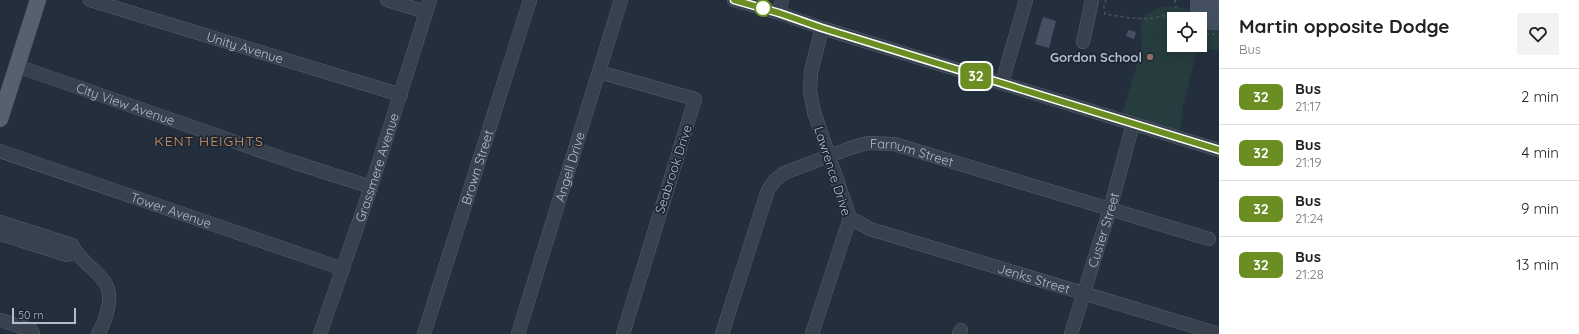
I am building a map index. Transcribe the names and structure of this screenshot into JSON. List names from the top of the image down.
{
  "streets": {
    "street": [
      "Unity Avenue",
      "City View Avenue",
      "Farnum Street",
      "Grassmere Avenue",
      "Brown Street",
      "Angell Drive",
      "Seabrook Drive",
      "Lawrence Drive",
      "Tower Avenue",
      "Custer Street",
      "Jenks Street"
    ]
  },
  "crossings": [
    ["Unity Avenue", "Grassmere Avenue"],
    ["City View Avenue", "Grassmere Avenue"],
    ["Farnum Street", "Lawrence Drive"],
    ["Farnum Street", "Custer Street"],
    ["Grassmere Avenue", "Tower Avenue"],
    ["Angell Drive", "Seabrook Drive"],
    ["Lawrence Drive", "Jenks Street"],
    ["Custer Street", "Jenks Street"]
  ],
  "districts": ["KENT HEIGHTS"],
  "places": ["Gordon School"],
  "lines": ["bus line 32"],
  "scale_bar": "50 m",
  "page": {
    "on_map": "32",
    "heading": ["Martin opposite Dodge", "Bus"],
    "list": [
      {
        "mark": "32",
        "name": "Bus",
        "note": "21:17",
        "value": "2 min"
      },
      {
        "mark": "32",
        "name": "Bus",
        "note": "21:19",
        "value": "4 min"
      },
      {
        "mark": "32",
        "name": "Bus",
        "note": "21:24",
        "value": "9 min"
      },
      {
        "mark": "32",
        "name": "Bus",
        "note": "21:28",
        "value": "13 min"
      }
    ],
    "scale": "50 m"
  }
}
